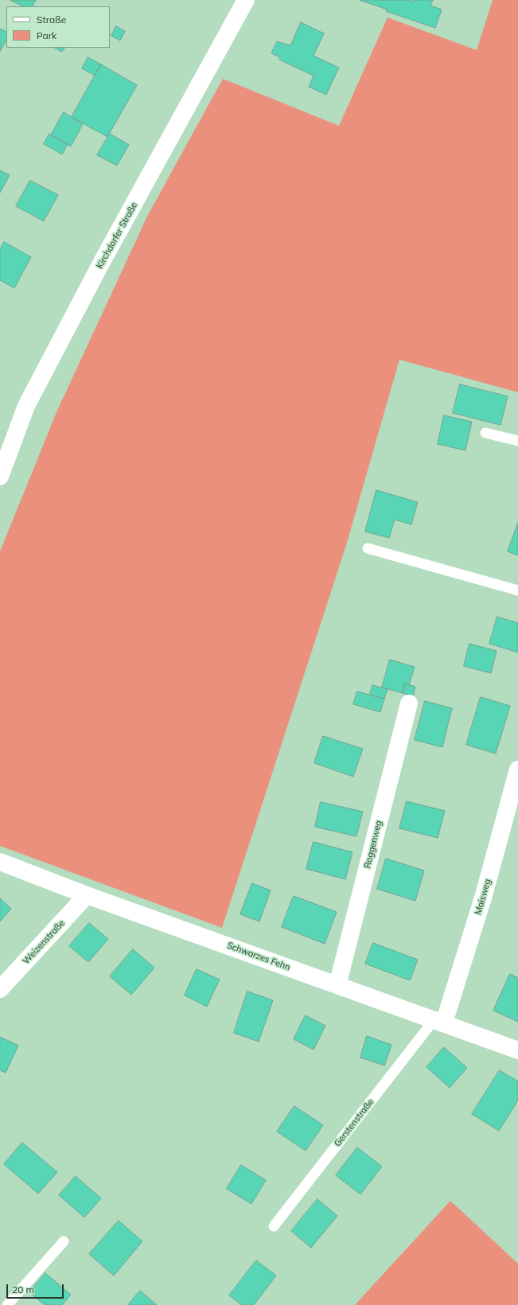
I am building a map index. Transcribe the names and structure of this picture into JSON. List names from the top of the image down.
{
  "streets": {
    "street": [
      "Kirchdorfer Straße",
      "Roggenweg",
      "Maisweg",
      "Weizenstraße",
      "Schwarzes Fehn"
    ],
    "lane": ["Gerstenstraße"]
  },
  "crossings": [
    ["Roggenweg", "Schwarzes Fehn"],
    ["Maisweg", "Schwarzes Fehn"],
    ["Maisweg", "Gerstenstraße"],
    ["Weizenstraße", "Schwarzes Fehn"],
    ["Schwarzes Fehn", "Gerstenstraße"]
  ],
  "legend": ["Straße", "Park"],
  "scale_bar": "20 m"
}
